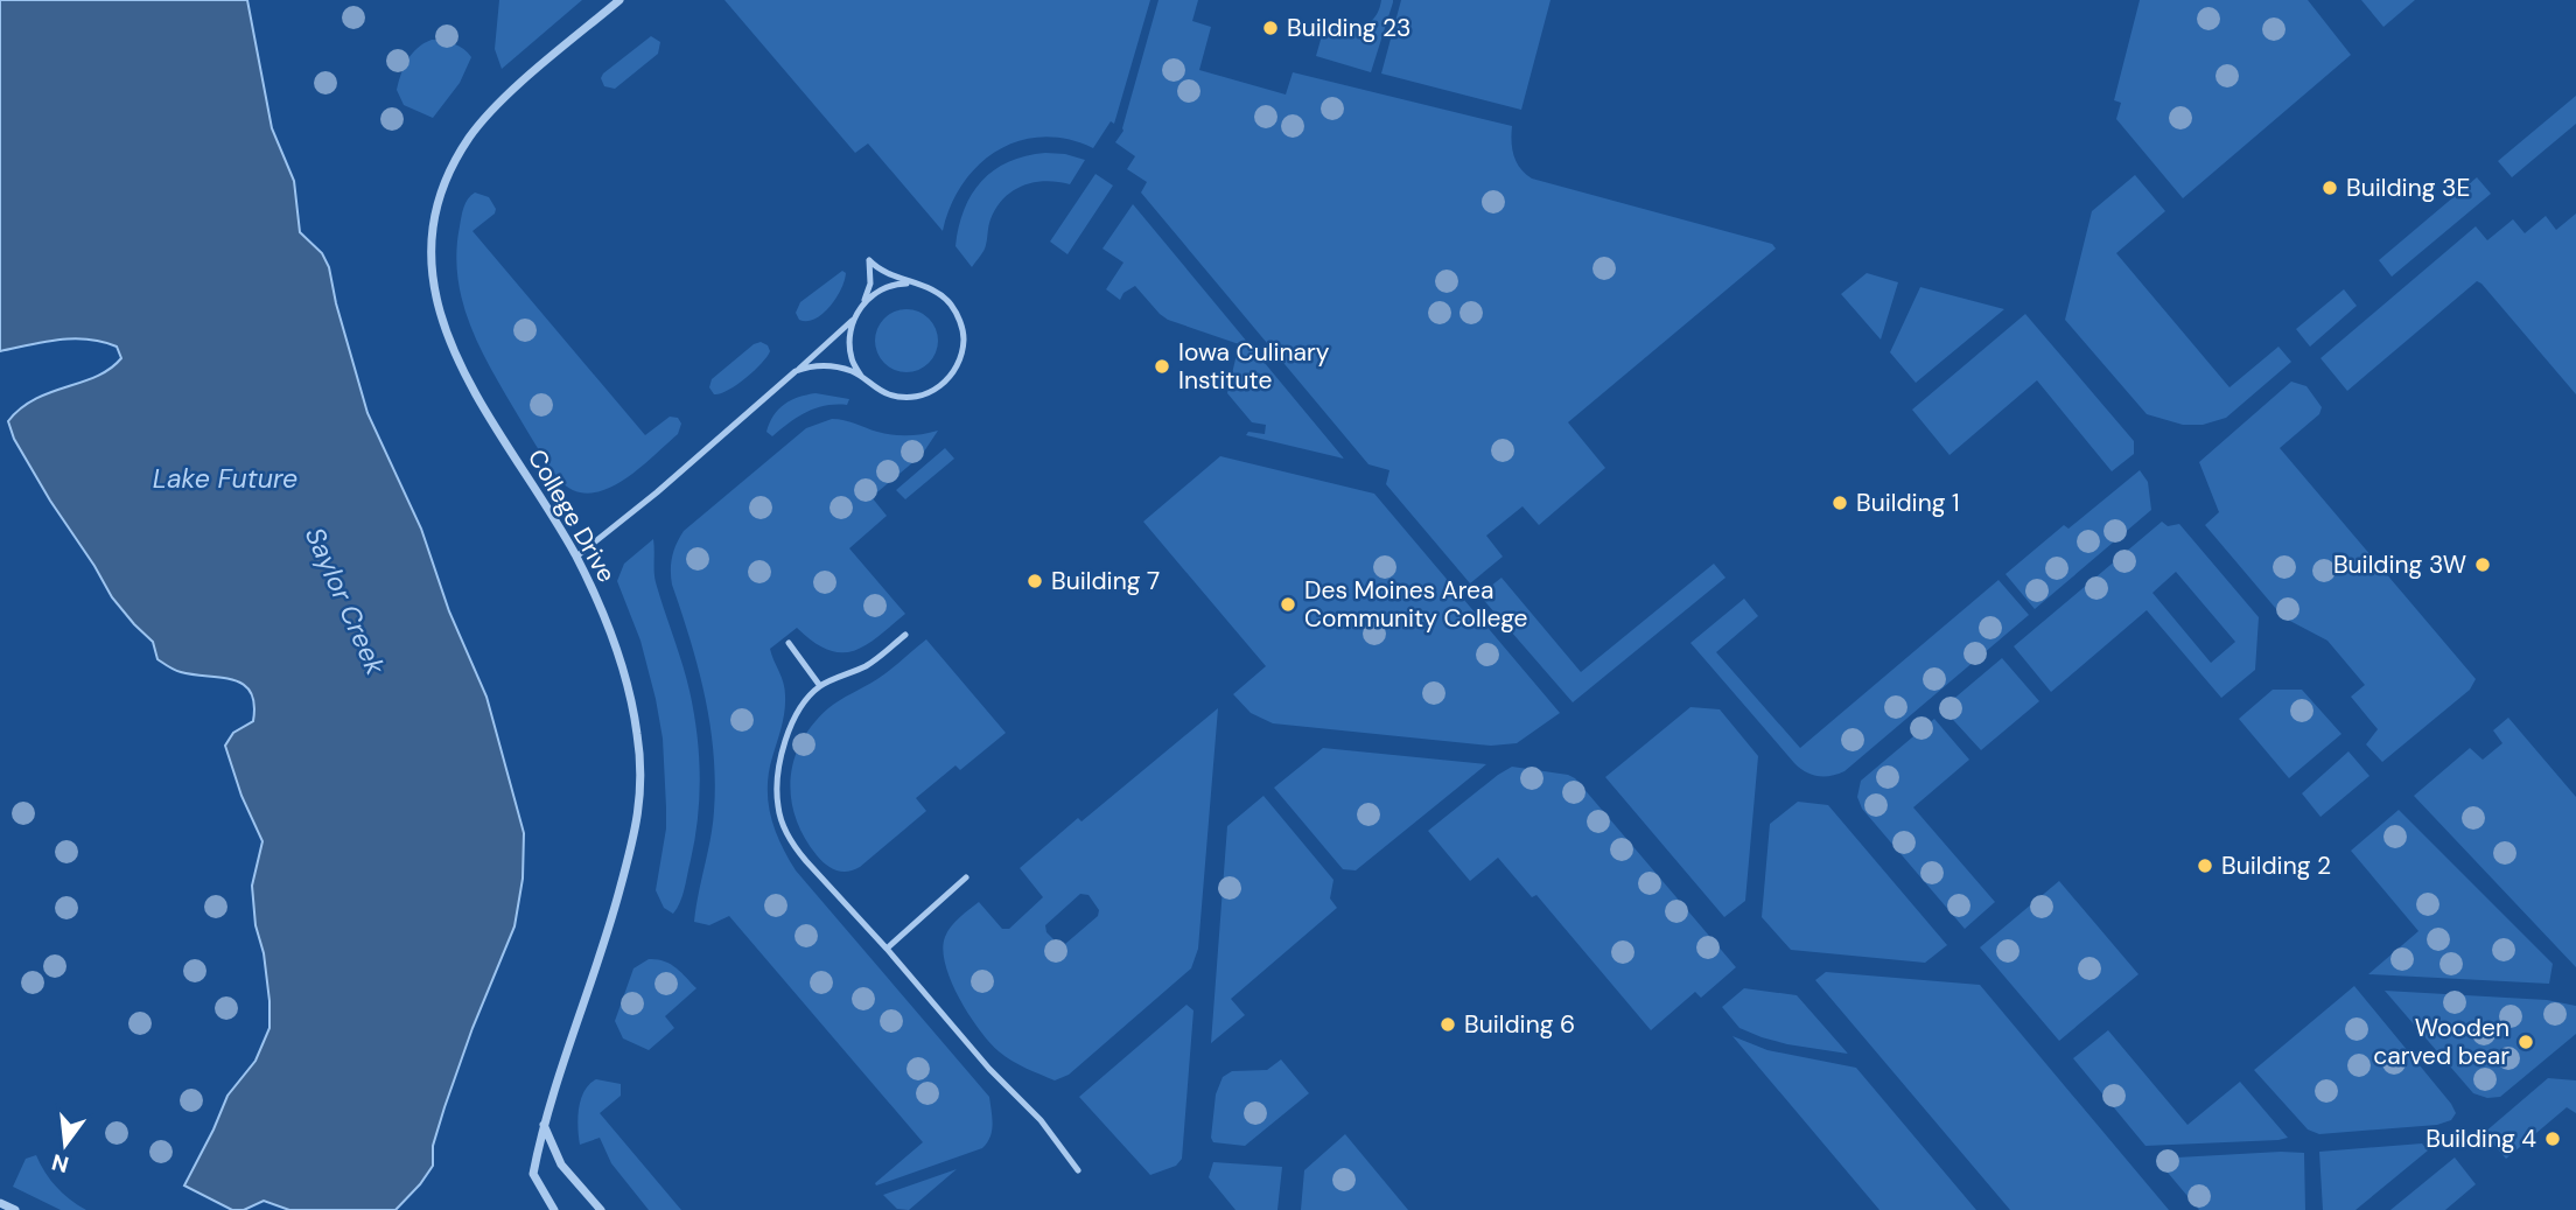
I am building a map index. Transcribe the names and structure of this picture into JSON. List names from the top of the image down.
{
  "streets": {
    "street": ["College Drive"]
  },
  "water": ["Lake Future", "Saylor Creek"],
  "places": [
    "Building 23",
    "Building 3E",
    "Iowa Culinary Institute",
    "Building 1",
    "Building 3W",
    "Building 7",
    "Des Moines Area Community College",
    "Building 2",
    "Building 6",
    "Wooden carved bear",
    "Building 4"
  ],
  "north": "bottom"
}
